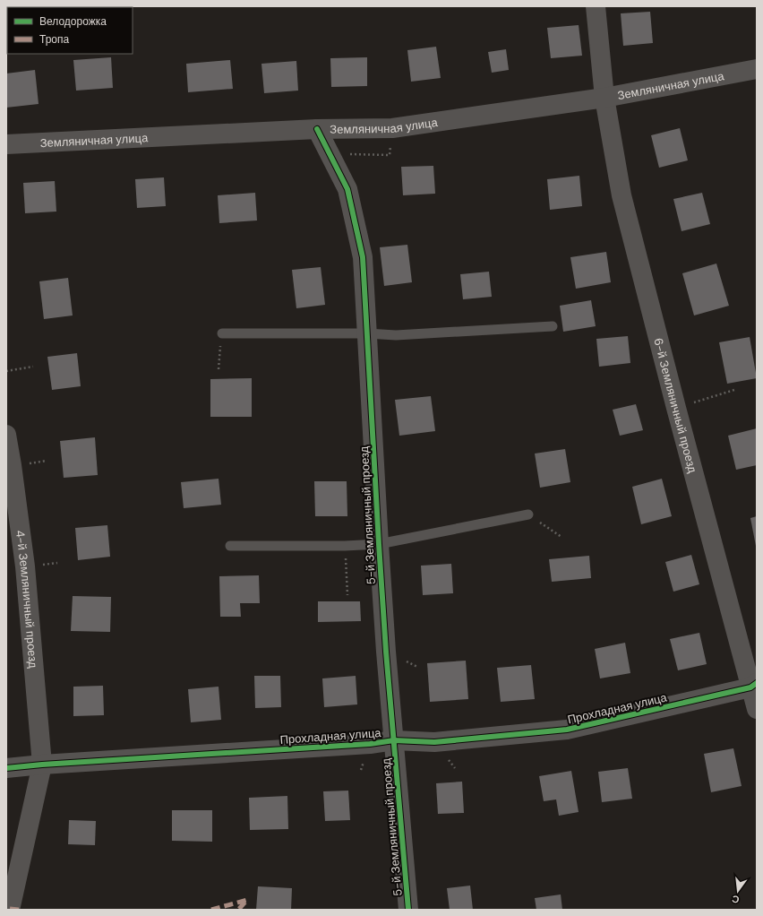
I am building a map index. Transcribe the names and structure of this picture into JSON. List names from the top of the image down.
{
  "streets": {
    "street": [
      "Земляничная улица",
      "6-й Земляничный проезд",
      "5-й Земляничный проезд",
      "4-й Земляничный проезд",
      "Прохладная улица"
    ]
  },
  "crossings": [
    ["Земляничная улица", "6-й Земляничный проезд"],
    ["Земляничная улица", "5-й Земляничный проезд"],
    ["6-й Земляничный проезд", "Прохладная улица"],
    ["5-й Земляничный проезд", "Прохладная улица"],
    ["4-й Земляничный проезд", "Прохладная улица"]
  ],
  "legend": ["Велодорожка", "Тропа"],
  "north": "bottom"
}
